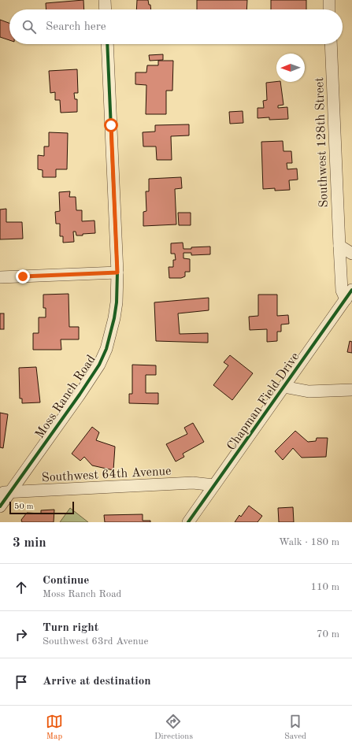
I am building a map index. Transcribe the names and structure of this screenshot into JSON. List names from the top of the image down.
{
  "streets": {
    "street": [
      "Southwest 128th Street",
      "Moss Ranch Road",
      "Chapman Field Drive",
      "Southwest 64th Avenue"
    ]
  },
  "crossings": [
    ["Southwest 128th Street", "Chapman Field Drive"],
    ["Moss Ranch Road", "Southwest 64th Avenue"],
    ["Chapman Field Drive", "Southwest 64th Avenue"]
  ],
  "scale_bar": "50 m",
  "north": "left",
  "page": {
    "search": "Search here",
    "scale": "50 m",
    "heading": ["3 min", "Walk · 180 m"],
    "list": [
      ["Continue", "Moss Ranch Road", "110 m"],
      ["Turn right", "Southwest 63rd Avenue", "70 m"],
      "Arrive at destination"
    ],
    "nav": ["Map", "Directions", "Saved"]
  }
}
